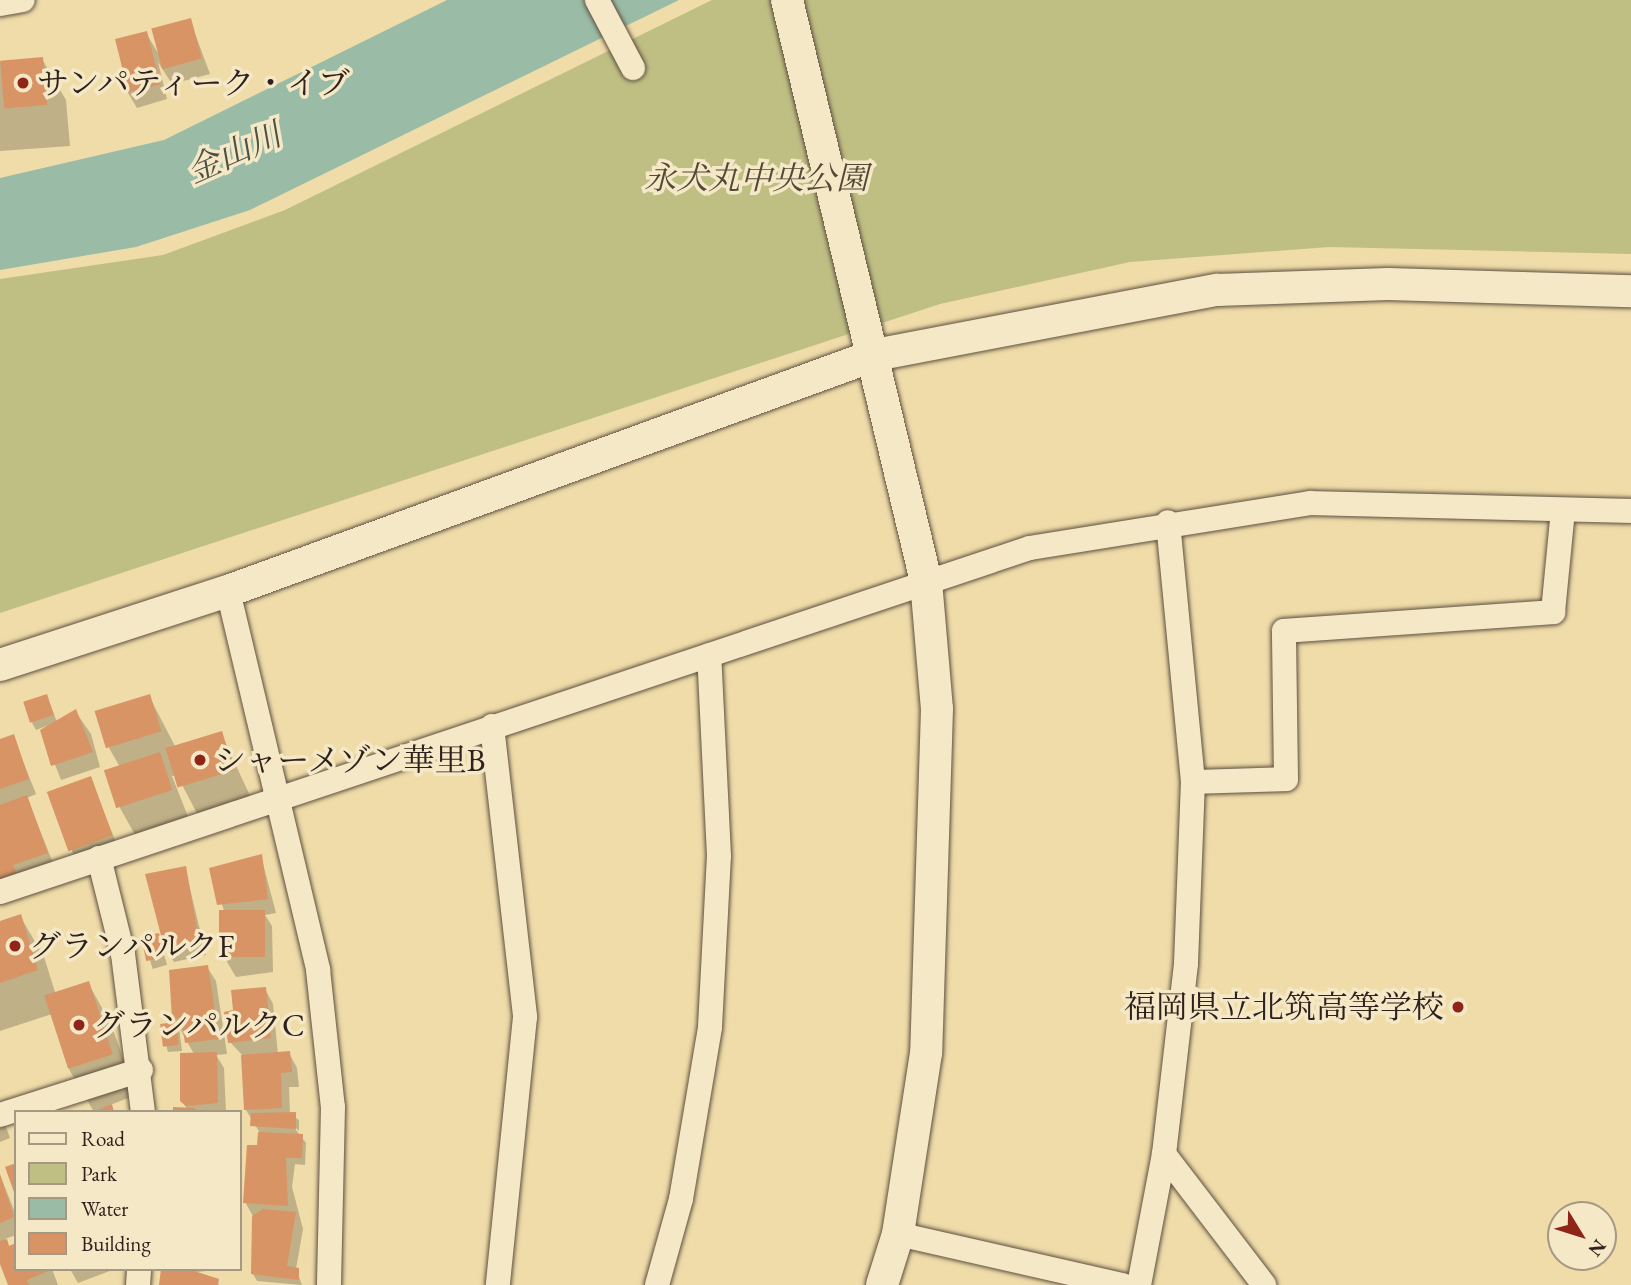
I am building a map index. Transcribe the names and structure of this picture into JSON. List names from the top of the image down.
{
  "water": ["金山川"],
  "parks": ["永犬丸中央公園"],
  "places": [
    "サンパティーク・イブ",
    "シャーメゾン華里B",
    "グランパルクF",
    "福岡県立北筑高等学校",
    "グランパルクC"
  ],
  "legend": [
    "Road",
    "Park",
    "Water",
    "Building"
  ],
  "north": "bottom right"
}
